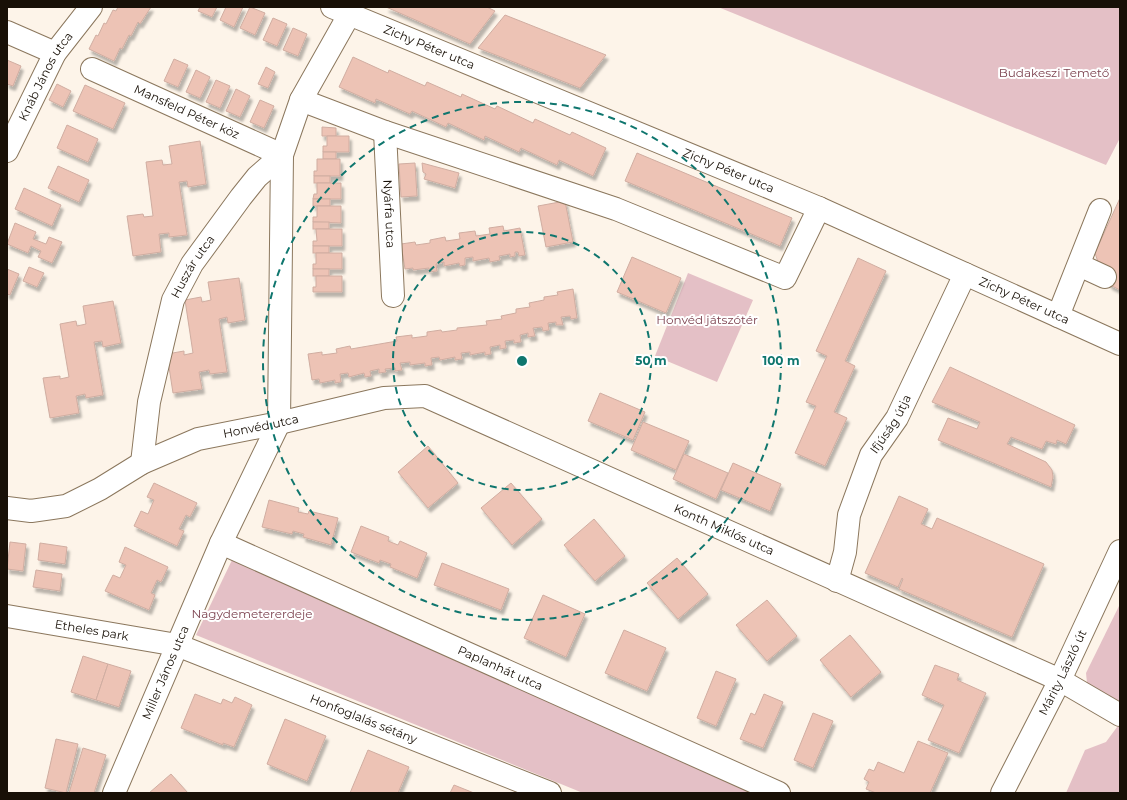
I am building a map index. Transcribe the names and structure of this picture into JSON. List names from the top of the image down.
{
  "streets": {
    "street": [
      "Zichy Péter utca",
      "Knáb János utca",
      "Mansfeld Péter köz",
      "Nyárfa utca",
      "Huszár utca",
      "Ifjúság útja",
      "Honvéd utca",
      "Konth Miklós utca",
      "Etheles park",
      "Paplanhát utca",
      "Miller János utca",
      "Márity László út",
      "Honfoglalás sétány"
    ]
  },
  "crossings": [
    ["Zichy Péter utca", "Huszár utca"],
    ["Zichy Péter utca", "Ifjúság útja"],
    ["Mansfeld Péter köz", "Huszár utca"],
    ["Huszár utca", "Honvéd utca"],
    ["Huszár utca", "Miller János utca"],
    ["Ifjúság útja", "Konth Miklós utca"],
    ["Honvéd utca", "Konth Miklós utca"],
    ["Honvéd utca", "Miller János utca"],
    ["Konth Miklós utca", "Márity László út"],
    ["Etheles park", "Miller János utca"],
    ["Etheles park", "Honfoglalás sétány"],
    ["Paplanhát utca", "Miller János utca"],
    ["Miller János utca", "Honfoglalás sétány"]
  ],
  "parks": ["Budakeszi Temető", "Honvéd játszótér", "Nagydemetererdeje"],
  "rings": ["50 m", "100 m"]
}
